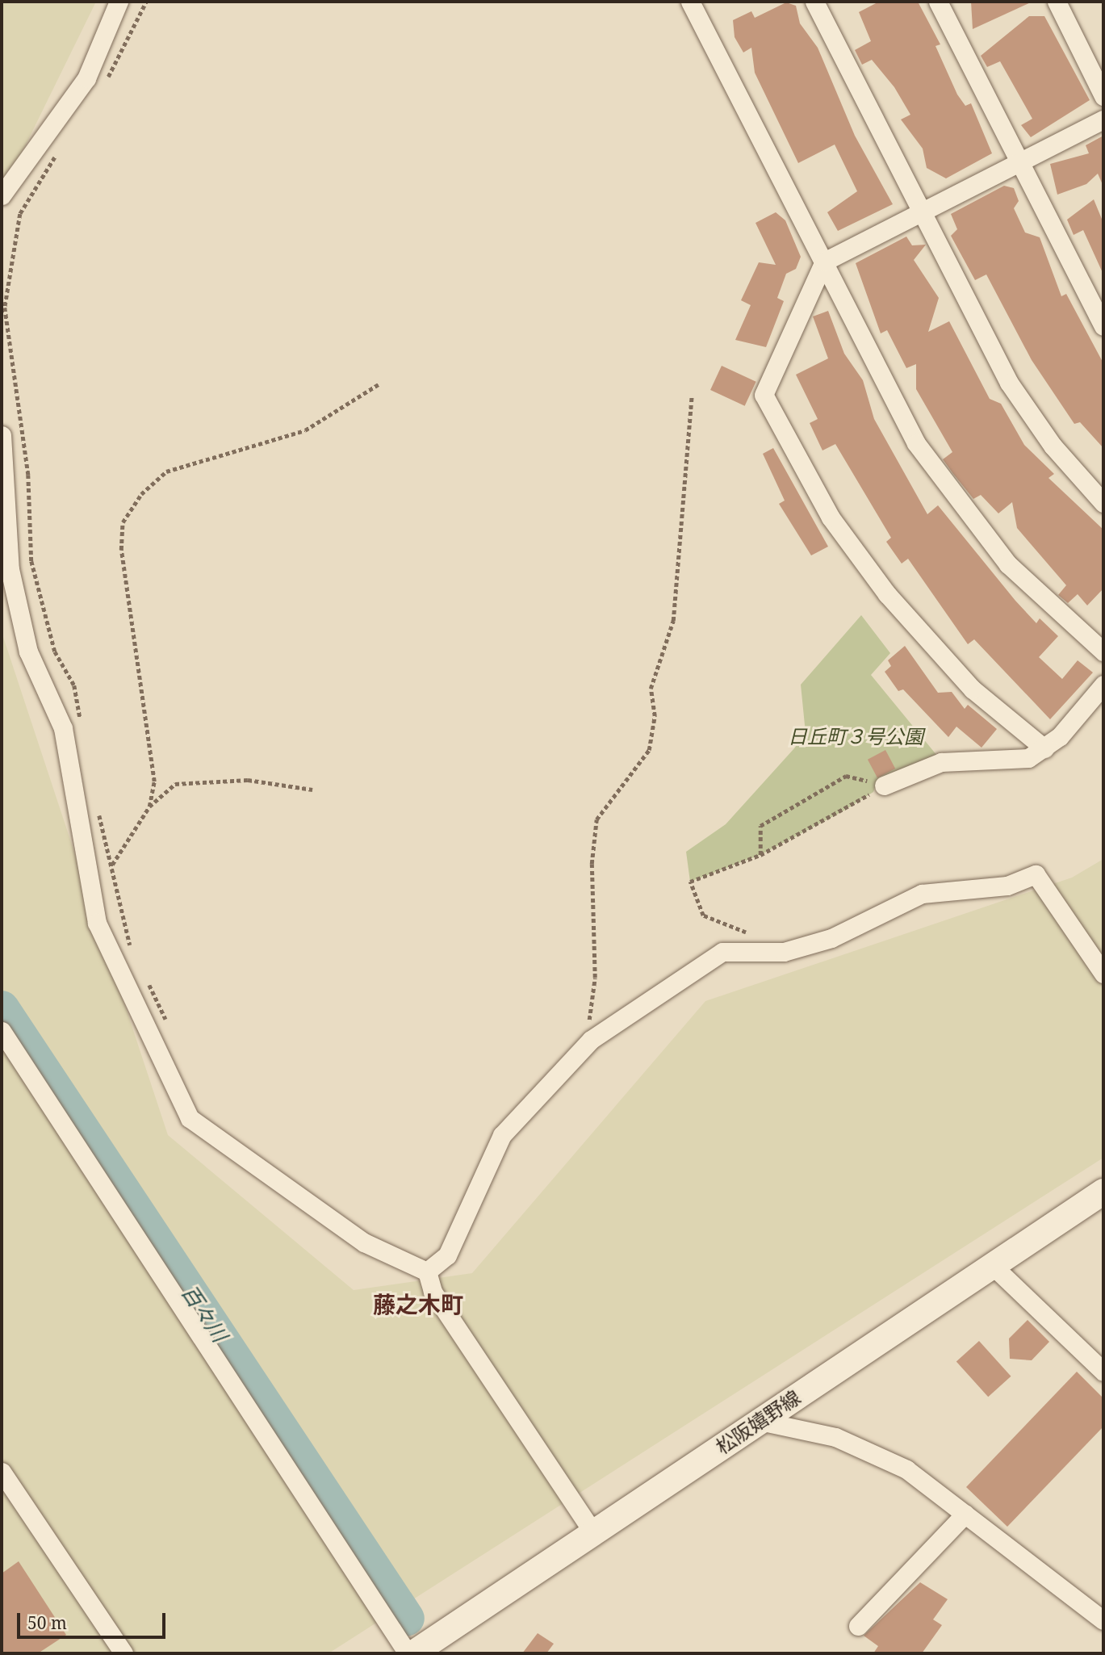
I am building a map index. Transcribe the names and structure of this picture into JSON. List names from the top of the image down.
{
  "streets": {
    "main road": ["松阪嬉野線"]
  },
  "districts": ["藤之木町"],
  "water": ["百々川"],
  "parks": ["日丘町３号公園"],
  "scale_bar": "50 m"
}
